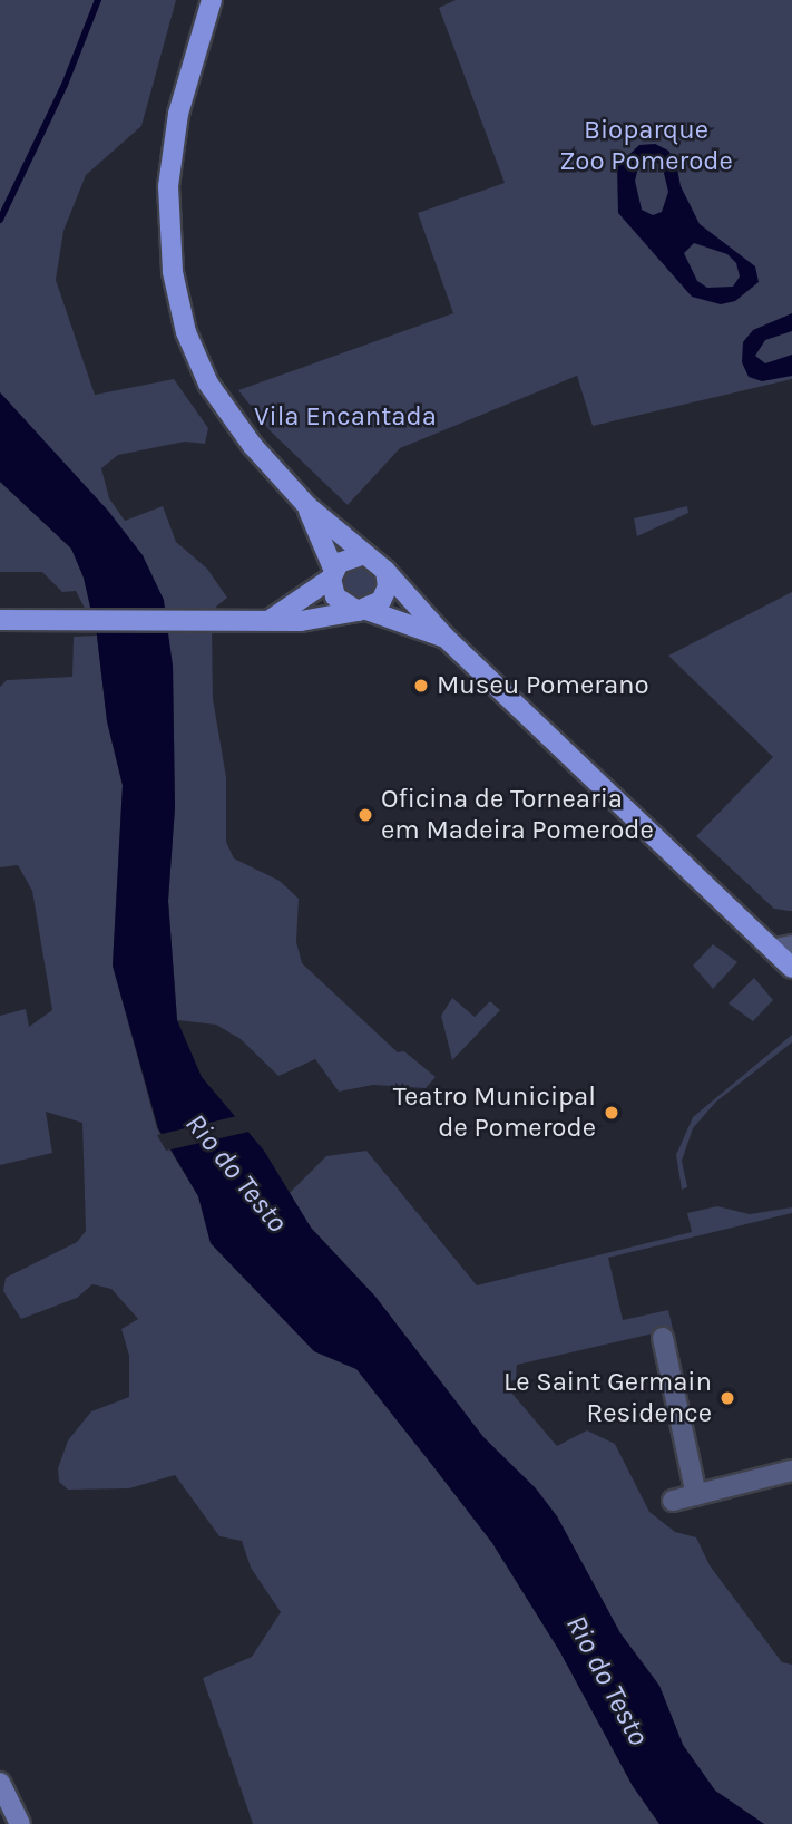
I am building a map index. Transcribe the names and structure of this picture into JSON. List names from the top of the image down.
{
  "water": ["Rio do Testo"],
  "parks": ["Bioparque Zoo Pomerode", "Vila Encantada"],
  "places": [
    "Museu Pomerano",
    "Oficina de Tornearia em Madeira Pomerode",
    "Teatro Municipal de Pomerode",
    "Le Saint Germain Residence"
  ]
}
